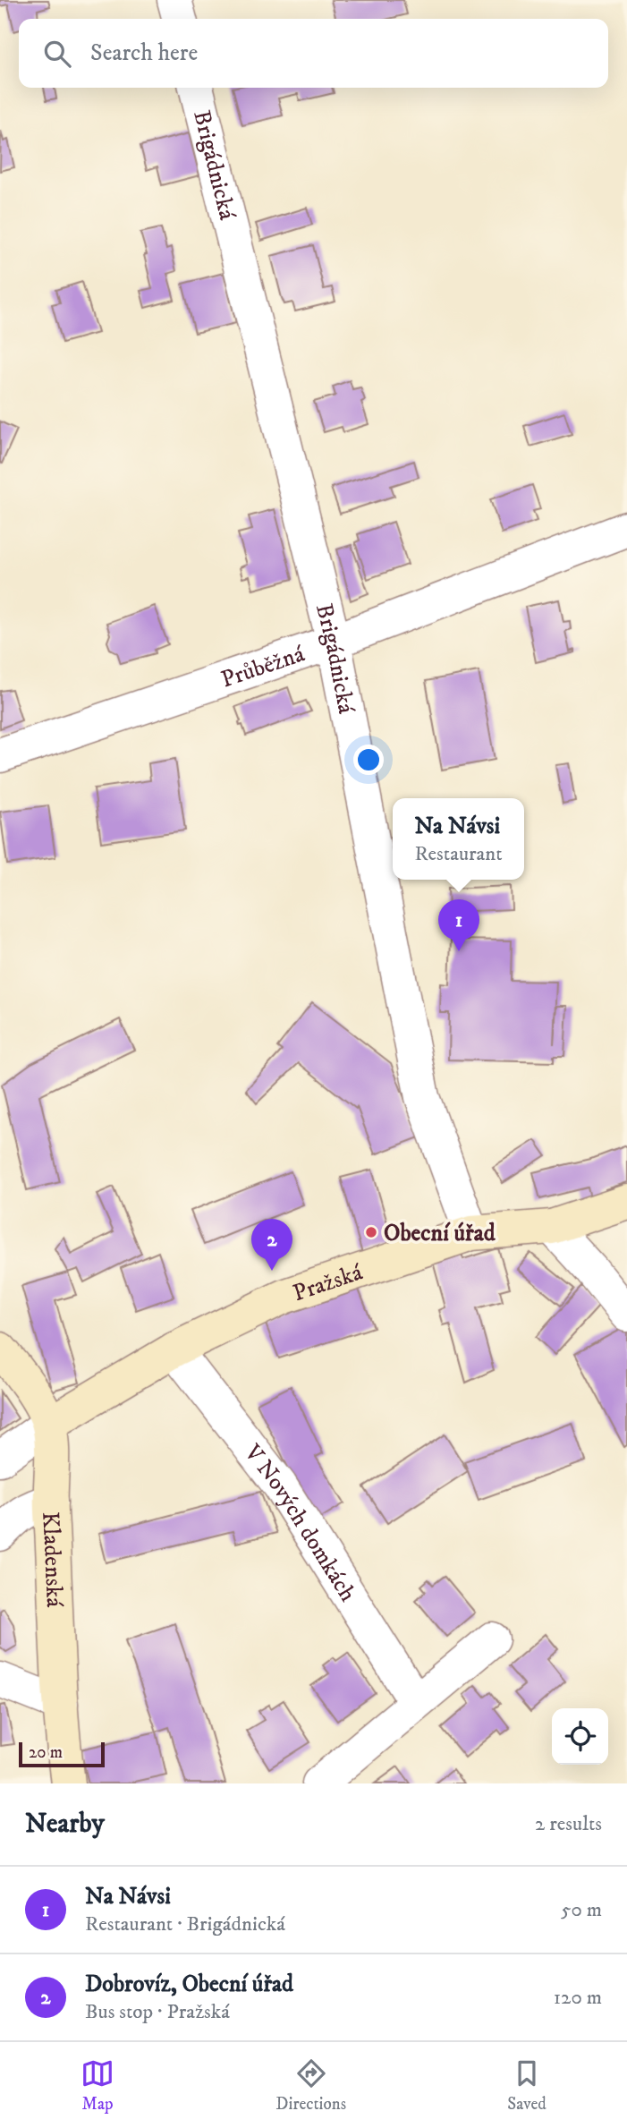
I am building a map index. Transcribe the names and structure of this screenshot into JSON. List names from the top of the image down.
{
  "streets": {
    "street": [
      "Brigádnická",
      "Průběžná",
      "Pražská",
      "V Nových domkách",
      "Kladenská"
    ]
  },
  "crossings": [
    ["Brigádnická", "Průběžná"],
    ["Brigádnická", "Pražská"],
    ["Pražská", "V Nových domkách"],
    ["Pražská", "Kladenská"]
  ],
  "places": ["Obecní úřad"],
  "scale_bar": "20 m",
  "page": {
    "search": "Search here",
    "popup": ["Na Návsi", "Restaurant"],
    "pins": ["1", "2"],
    "scale": "20 m",
    "heading": ["Nearby", "2 results"],
    "list": [
      {
        "mark": "1",
        "name": "Na Návsi",
        "note": "Restaurant · Brigádnická",
        "value": "50 m"
      },
      {
        "mark": "2",
        "name": "Dobrovíz, Obecní úřad",
        "note": "Bus stop · Pražská",
        "value": "120 m"
      }
    ],
    "nav": ["Map", "Directions", "Saved"]
  }
}
